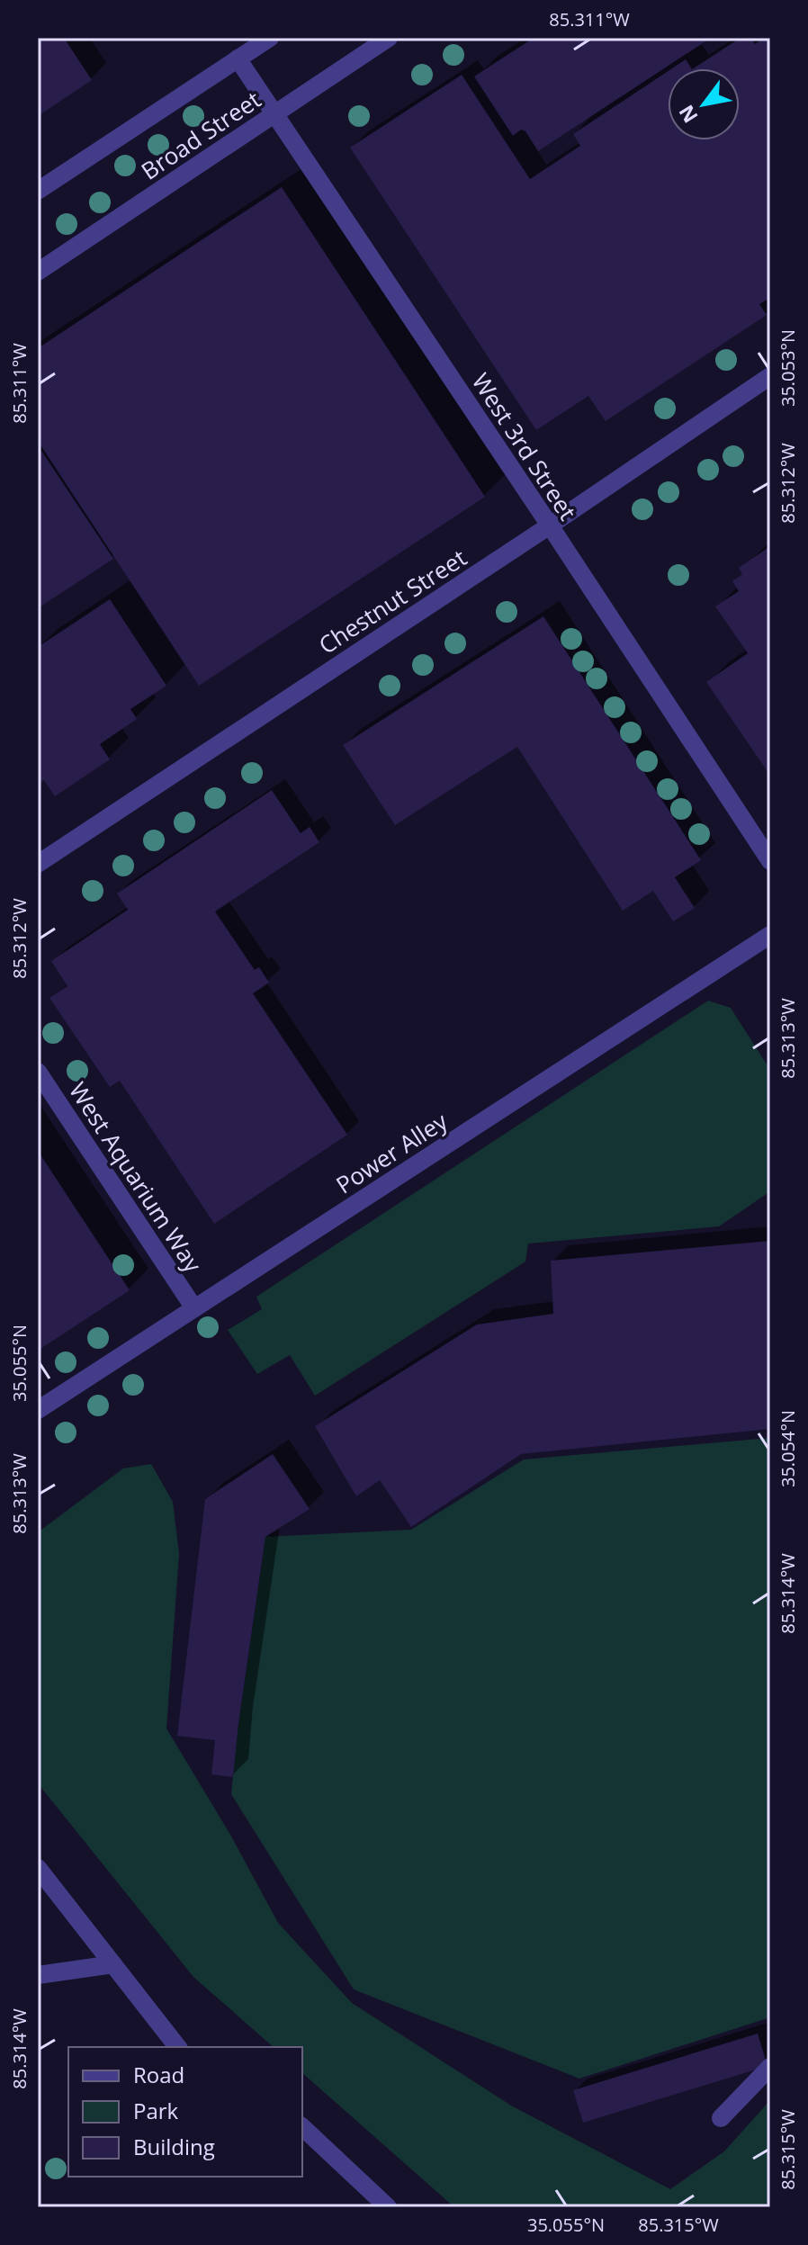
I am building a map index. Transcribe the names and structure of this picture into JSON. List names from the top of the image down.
{
  "streets": {
    "street": [
      "Broad Street",
      "West 3rd Street",
      "Chestnut Street",
      "Power Alley",
      "West Aquarium Way"
    ]
  },
  "crossings": [
    ["Broad Street", "West 3rd Street"],
    ["West 3rd Street", "Chestnut Street"],
    ["Power Alley", "West Aquarium Way"]
  ],
  "legend": ["Road", "Park", "Building"],
  "north": "bottom left",
  "coordinates": [
    "85.311°W",
    "35.053°N",
    "85.312°W",
    "85.313°W",
    "35.055°N",
    "35.054°N",
    "85.314°W",
    "85.315°W"
  ]
}
